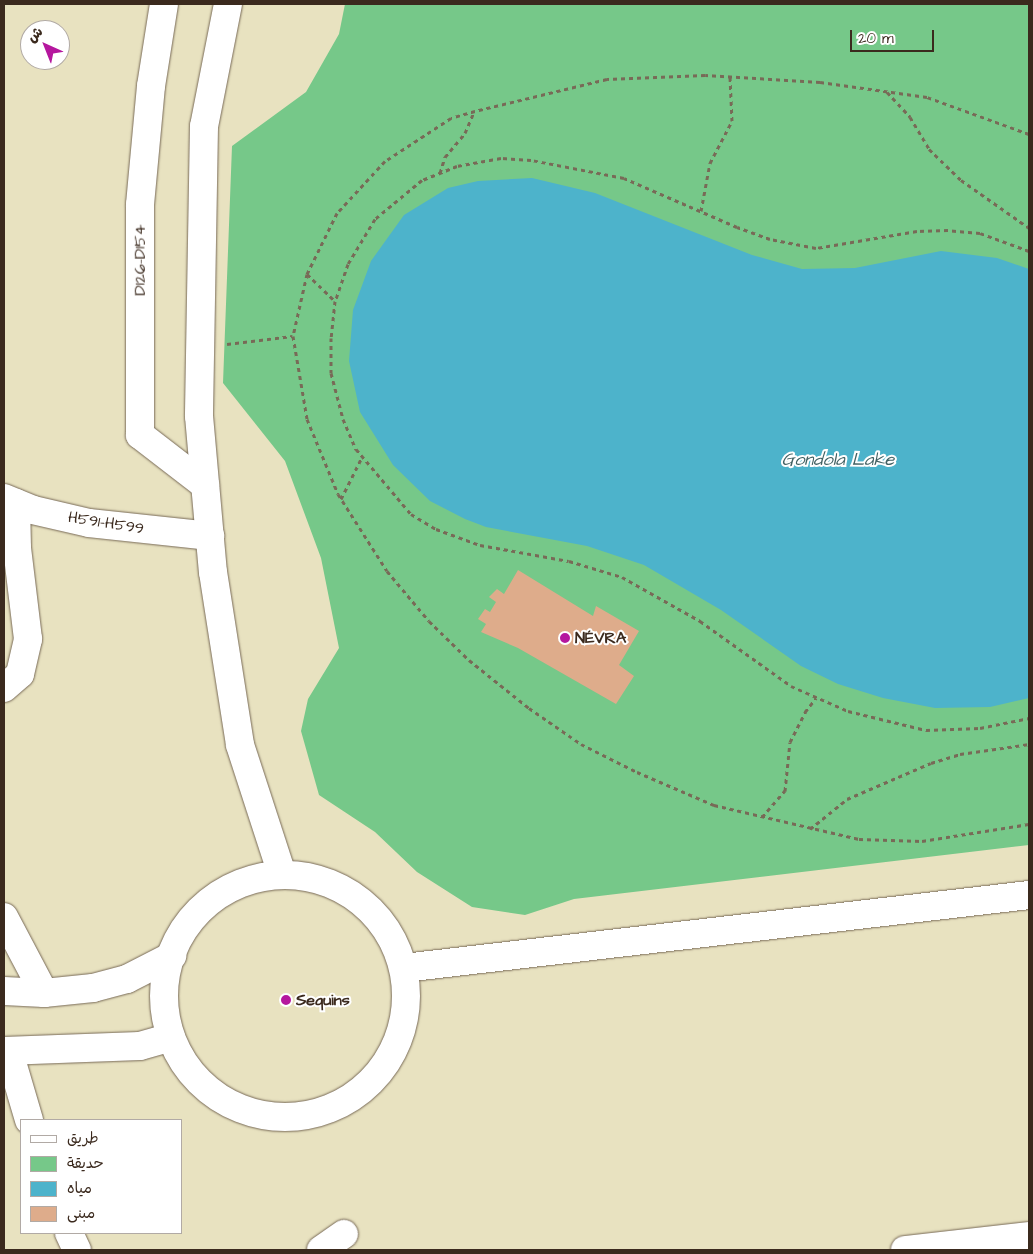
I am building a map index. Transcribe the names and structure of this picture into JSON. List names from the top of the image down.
{
  "streets": {
    "street": ["D126-D154", "H591-H599"]
  },
  "water": ["Gondola Lake"],
  "places": ["NÉVRA", "Sequins"],
  "legend": [
    "طريق",
    "حديقة",
    "مياه",
    "مبنى"
  ],
  "scale_bar": "20 m",
  "north": "top left"
}
